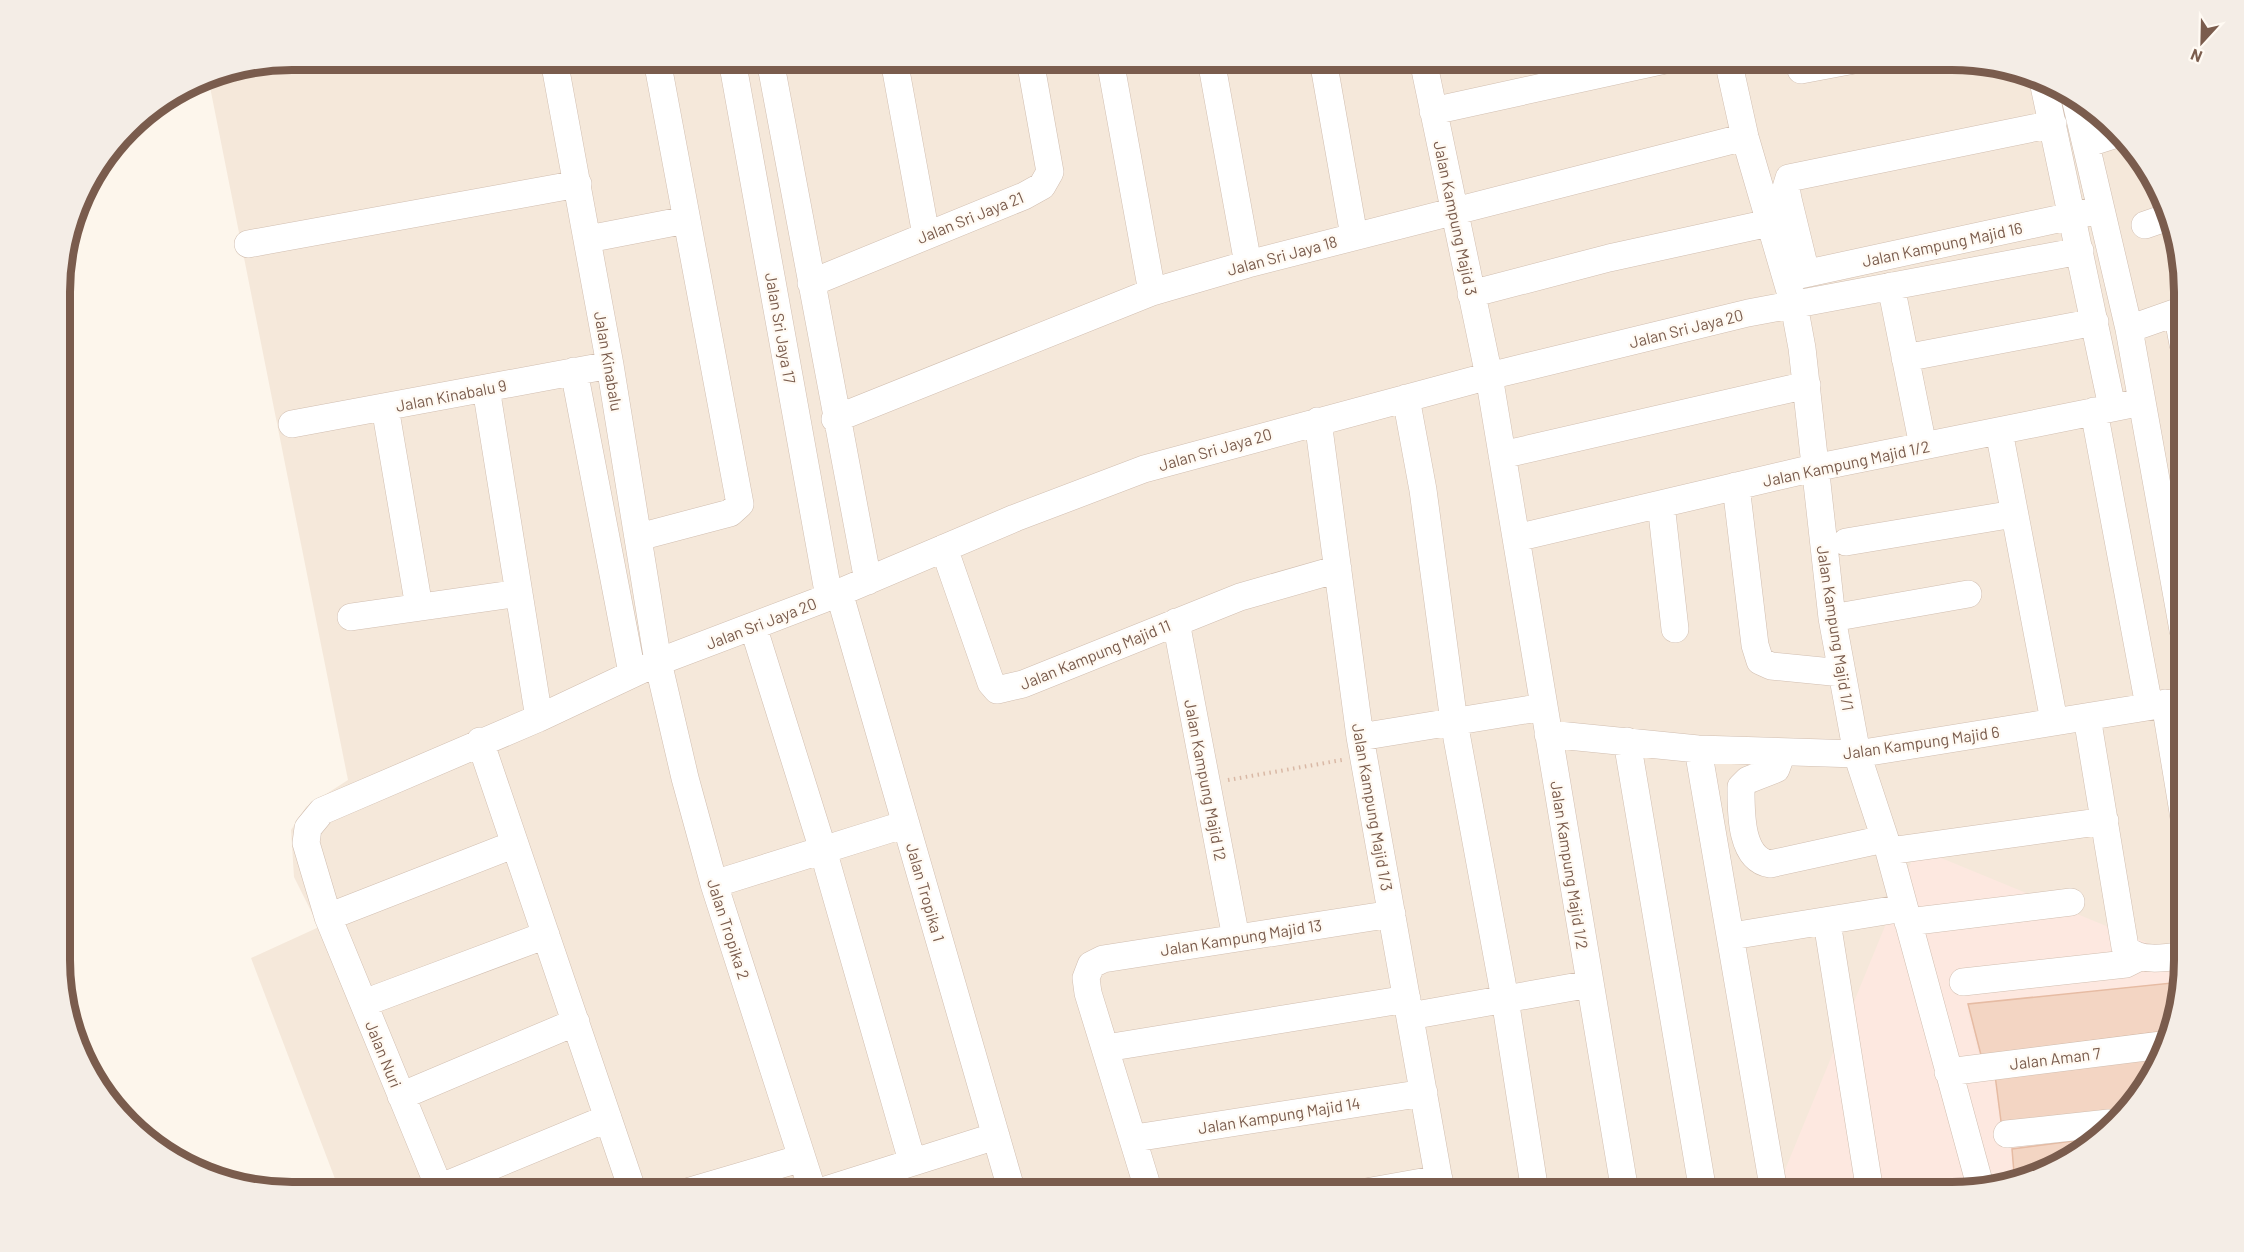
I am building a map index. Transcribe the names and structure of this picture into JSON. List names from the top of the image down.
{
  "streets": {
    "street": [
      "Jalan Sri Jaya 21",
      "Jalan Kampung Majid 3",
      "Jalan Kampung Majid 16",
      "Jalan Sri Jaya 18",
      "Jalan Sri Jaya 17",
      "Jalan Sri Jaya 20",
      "Jalan Kinabalu",
      "Jalan Kinabalu 9",
      "Jalan Kampung Majid 1/2",
      "Jalan Kampung Majid 1/1",
      "Jalan Kampung Majid 11",
      "Jalan Kampung Majid 6",
      "Jalan Kampung Majid 12",
      "Jalan Kampung Majid 1/3",
      "Jalan Tropika 1",
      "Jalan Tropika 2",
      "Jalan Kampung Majid 13",
      "Jalan Nuri",
      "Jalan Aman 7",
      "Jalan Kampung Majid 14"
    ]
  },
  "crossings": [
    ["Jalan Kampung Majid 3", "Jalan Sri Jaya 18"],
    ["Jalan Kampung Majid 3", "Jalan Sri Jaya 20"],
    ["Jalan Kampung Majid 3", "Jalan Kampung Majid 1/2"],
    ["Jalan Kampung Majid 16", "Jalan Kampung Majid 1/1"],
    ["Jalan Sri Jaya 18", "Jalan Kampung Majid 1/1"],
    ["Jalan Sri Jaya 17", "Jalan Sri Jaya 20"],
    ["Jalan Sri Jaya 17", "Jalan Tropika 1"],
    ["Jalan Sri Jaya 20", "Jalan Kinabalu"],
    ["Jalan Sri Jaya 20", "Jalan Kampung Majid 1/2"],
    ["Jalan Sri Jaya 20", "Jalan Kampung Majid 1/1"],
    ["Jalan Sri Jaya 20", "Jalan Kampung Majid 11"],
    ["Jalan Sri Jaya 20", "Jalan Kampung Majid 1/3"],
    ["Jalan Sri Jaya 20", "Jalan Tropika 1"],
    ["Jalan Sri Jaya 20", "Jalan Tropika 2"],
    ["Jalan Sri Jaya 20", "Jalan Nuri"],
    ["Jalan Kinabalu", "Jalan Kinabalu 9"],
    ["Jalan Kinabalu", "Jalan Tropika 2"],
    ["Jalan Kampung Majid 1/2", "Jalan Kampung Majid 1/1"],
    ["Jalan Kampung Majid 1/2", "Jalan Kampung Majid 6"],
    ["Jalan Kampung Majid 1/1", "Jalan Kampung Majid 6"],
    ["Jalan Kampung Majid 1/1", "Jalan Aman 7"],
    ["Jalan Kampung Majid 11", "Jalan Kampung Majid 12"],
    ["Jalan Kampung Majid 11", "Jalan Kampung Majid 1/3"],
    ["Jalan Kampung Majid 12", "Jalan Kampung Majid 13"],
    ["Jalan Kampung Majid 1/3", "Jalan Kampung Majid 13"],
    ["Jalan Kampung Majid 1/3", "Jalan Kampung Majid 14"]
  ],
  "north": "bottom"
}
